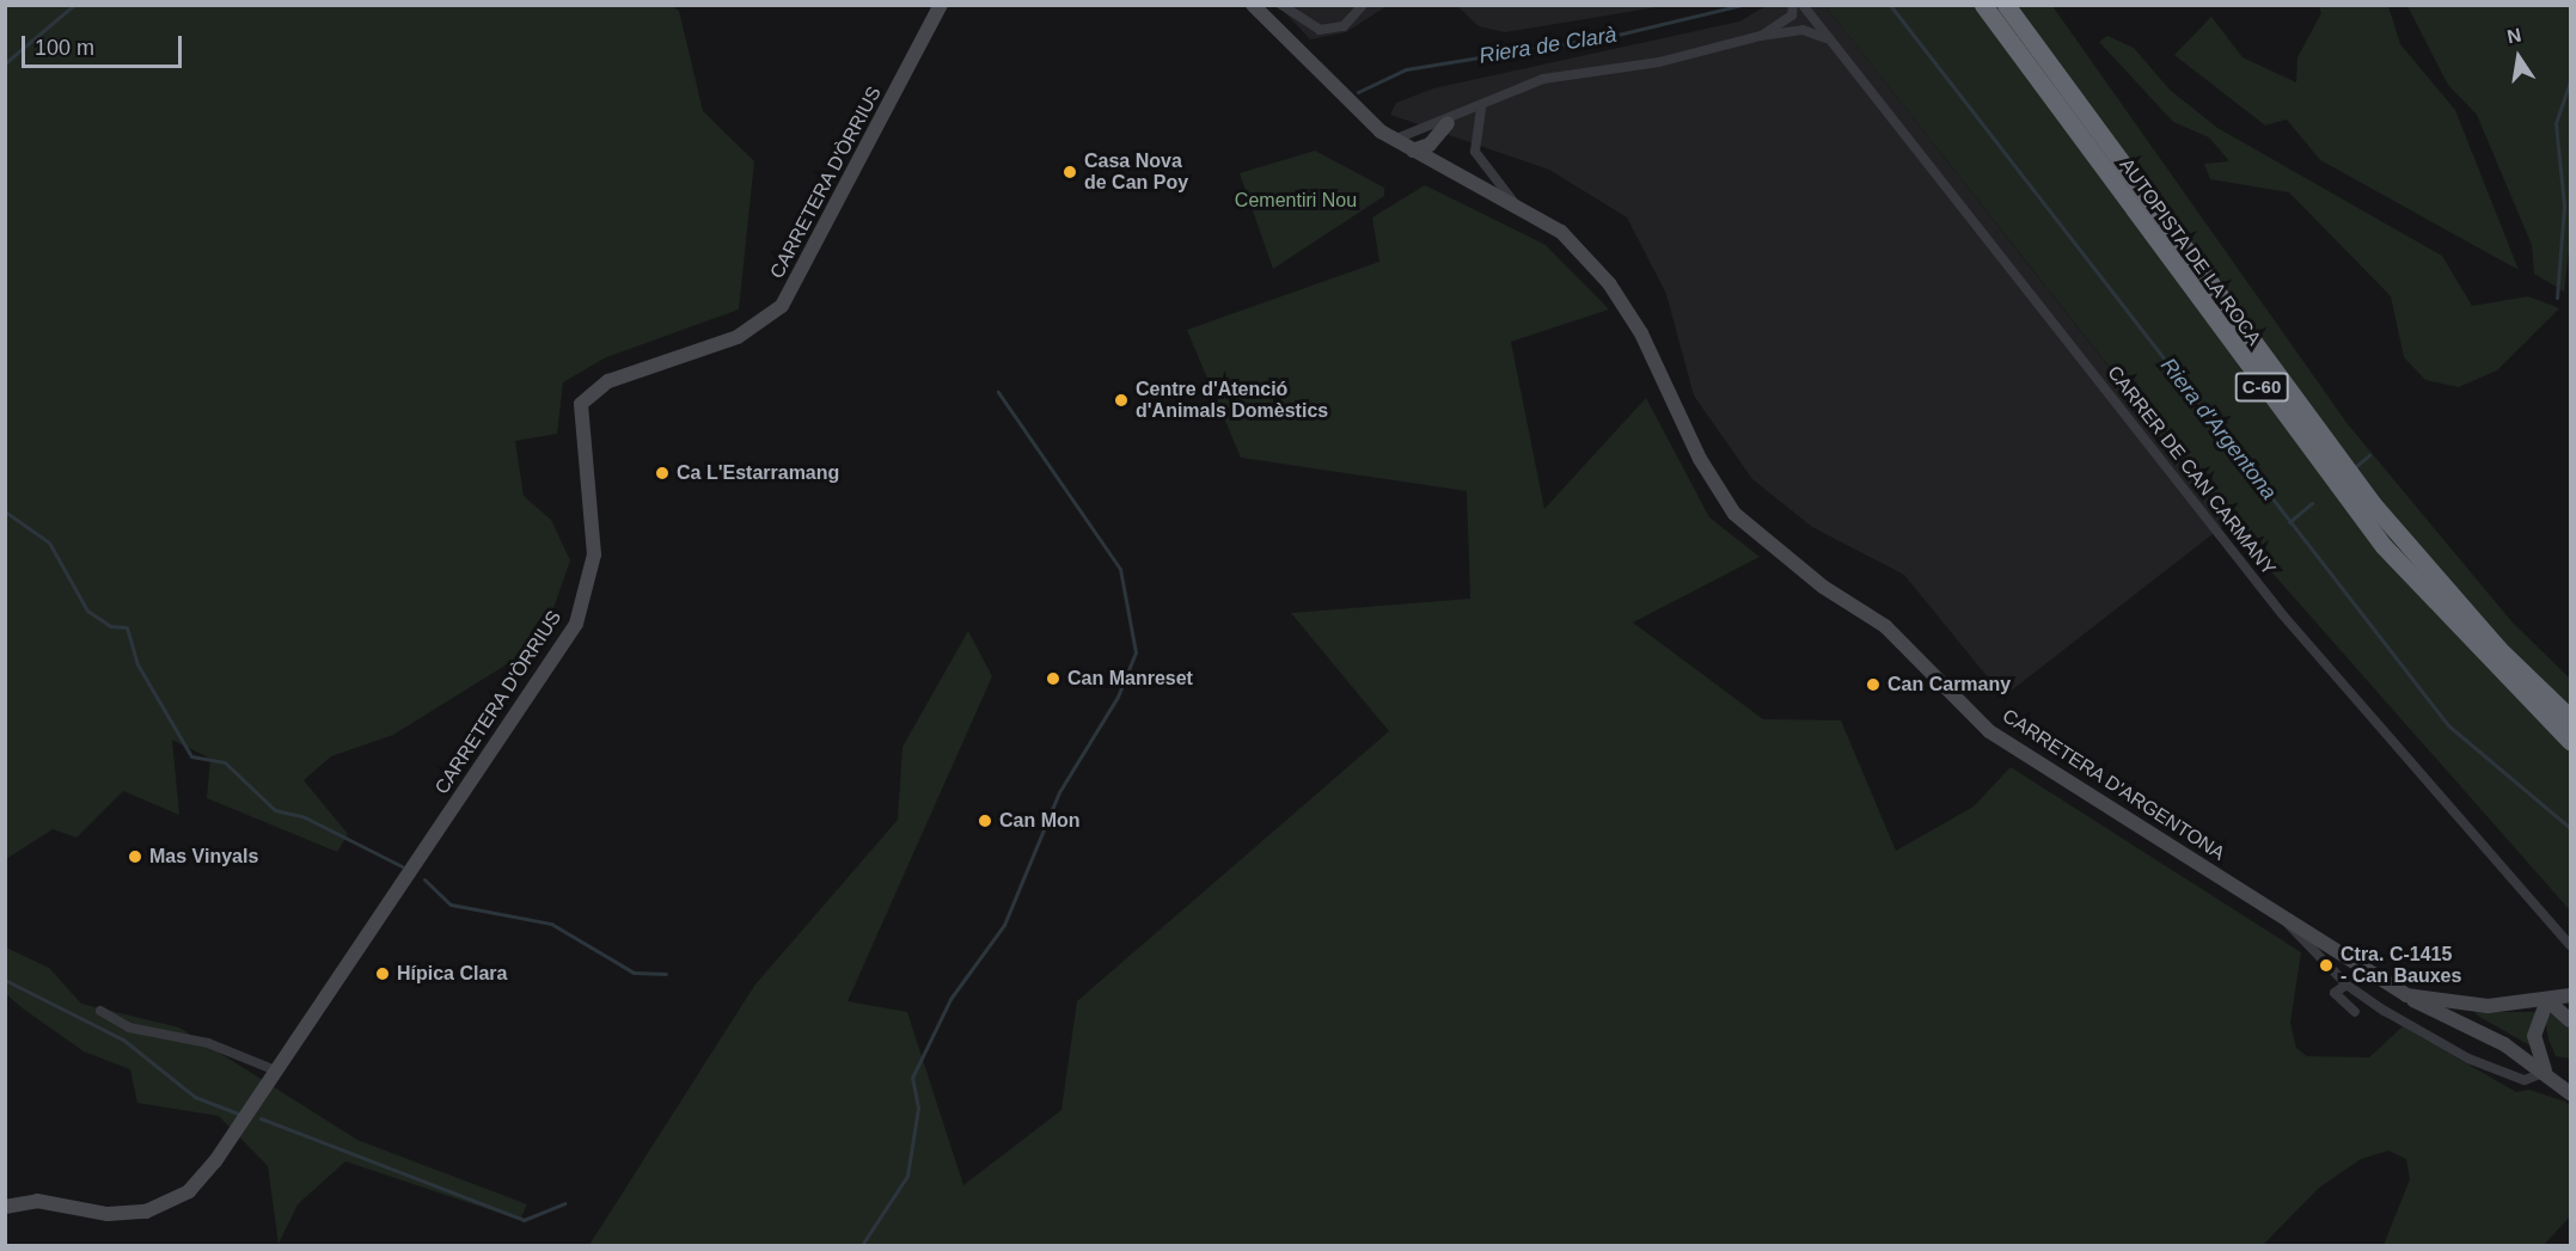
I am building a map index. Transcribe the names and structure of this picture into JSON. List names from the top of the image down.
{
  "streets": {
    "highway": ["AUTOPISTA DE LA ROCA", "C-60"],
    "street": ["CARRETERA D'ÒRRIUS", "CARRER DE CAN CARMANY", "CARRETERA D'ARGENTONA"]
  },
  "water": ["Riera de Clarà", "Riera d'Argentona"],
  "parks": ["Cementiri Nou"],
  "places": [
    "Casa Nova de Can Poy",
    "Centre d'Atenció d'Animals Domèstics",
    "Ca L'Estarramang",
    "Can Manreset",
    "Can Carmany",
    "Can Mon",
    "Mas Vinyals",
    "Ctra. C-1415 - Can Bauxes",
    "Hípica Clara"
  ],
  "scale_bar": "100 m",
  "north": "top"
}
